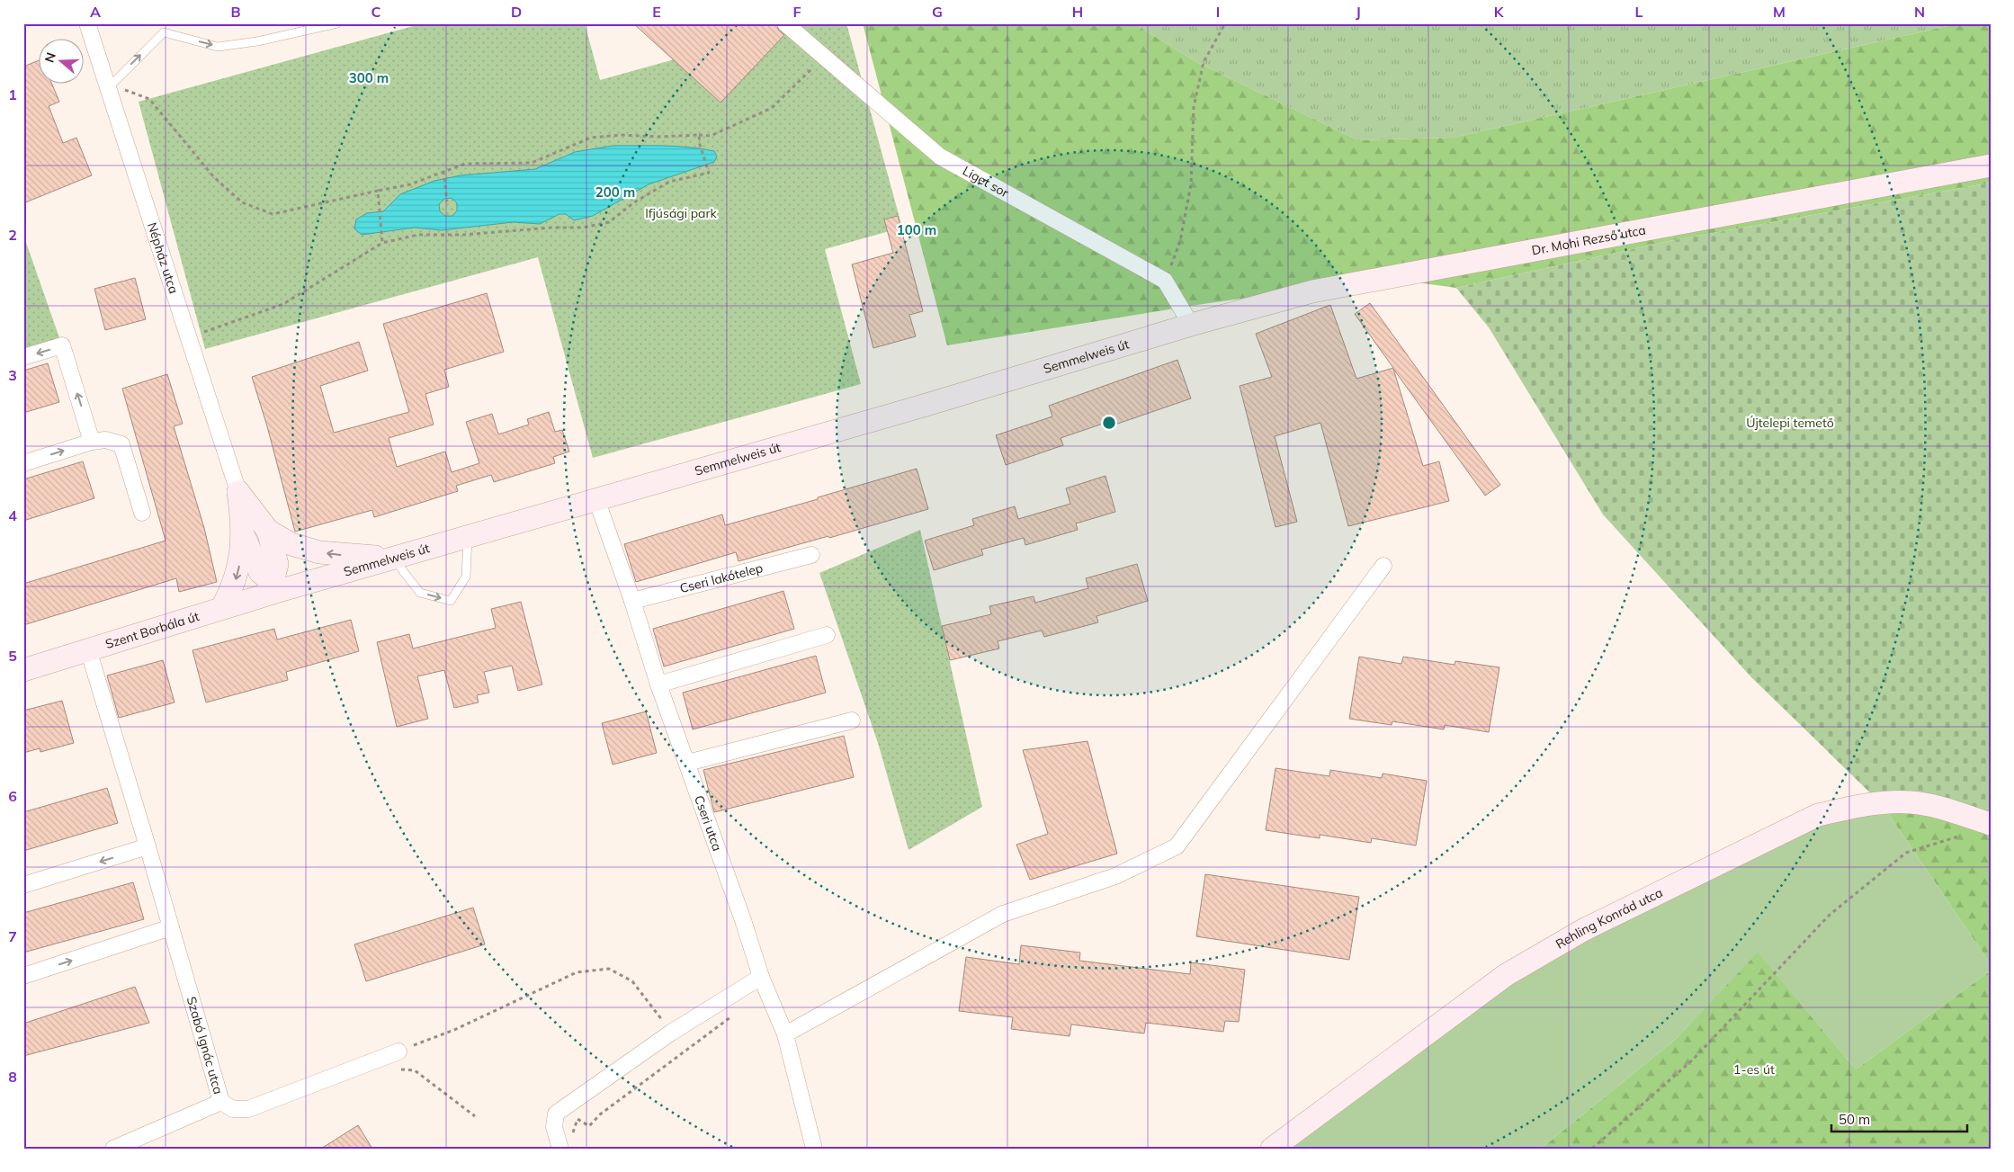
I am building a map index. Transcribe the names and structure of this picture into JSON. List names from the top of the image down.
{
  "streets": {
    "street": [
      "Liget sor",
      "Dr. Mohi Rezső utca",
      "Népház utca",
      "Semmelweis út",
      "Cseri lakótelep",
      "Szent Borbála út",
      "Cseri utca",
      "Rehling Konrád utca",
      "Szabó Ignác utca"
    ]
  },
  "crossings": [
    ["Dr. Mohi Rezső utca", "Semmelweis út"],
    ["Semmelweis út", "Szent Borbála út"],
    ["Semmelweis út", "Cseri utca"],
    ["Cseri lakótelep", "Cseri utca"],
    ["Szent Borbála út", "Szabó Ignác utca"]
  ],
  "parks": ["Ifjúsági park", "Újtelepi temető", "1-es út"],
  "scale_bar": "50 m",
  "north": "left",
  "grid": {
    "columns": [
      "A",
      "B",
      "C",
      "D",
      "E",
      "F",
      "G",
      "H",
      "I",
      "J",
      "K",
      "L",
      "M",
      "N"
    ],
    "rows": [
      "1",
      "2",
      "3",
      "4",
      "5",
      "6",
      "7",
      "8"
    ]
  },
  "rings": ["300 m", "200 m", "100 m"]
}
